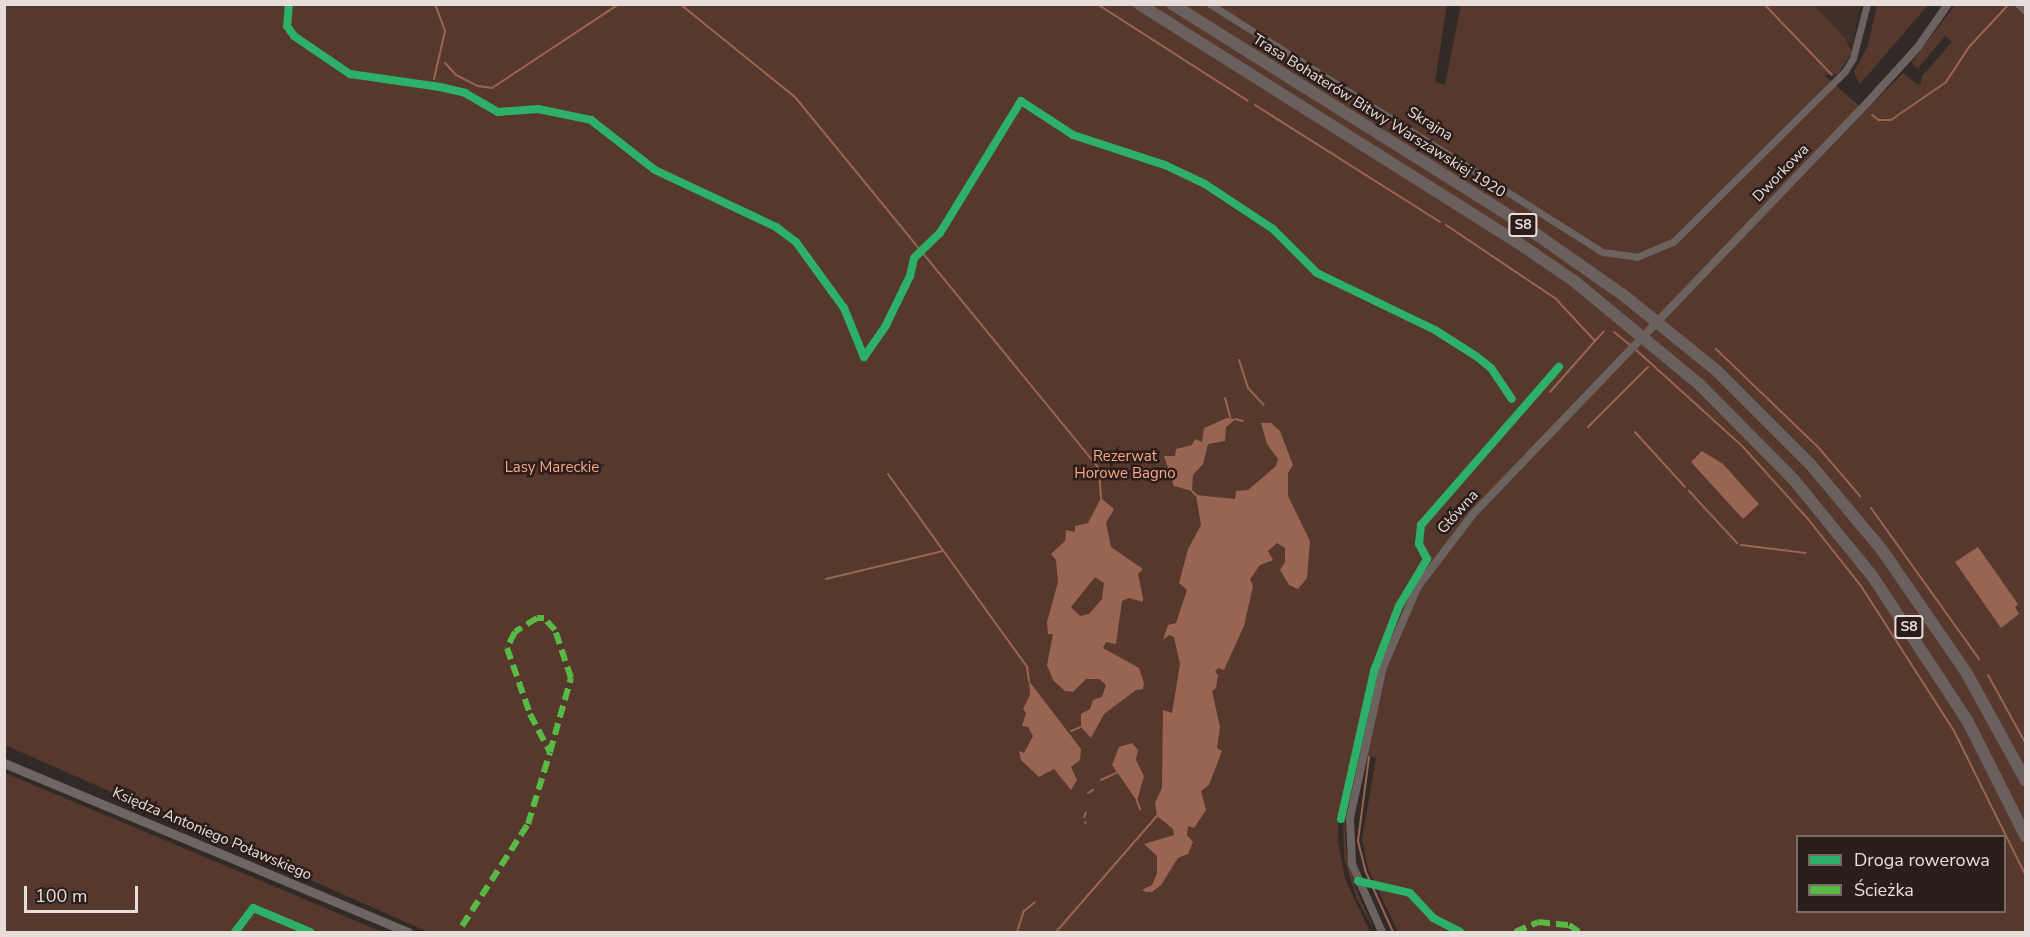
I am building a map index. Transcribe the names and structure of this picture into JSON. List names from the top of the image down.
{
  "streets": {
    "highway": ["Trasa Bohaterów Bitwy Warszawskiej 1920", "S8"],
    "main road": ["Księdza Antoniego Poławskiego"],
    "street": ["Skrajna", "Dworkowa", "Główna"]
  },
  "crossings": [
    ["Skrajna", "Dworkowa"],
    ["Dworkowa", "Główna"]
  ],
  "parks": ["Rezerwat Horowe Bagno", "Lasy Mareckie"],
  "legend": ["Droga rowerowa", "Ścieżka"],
  "scale_bar": "100 m"
}
